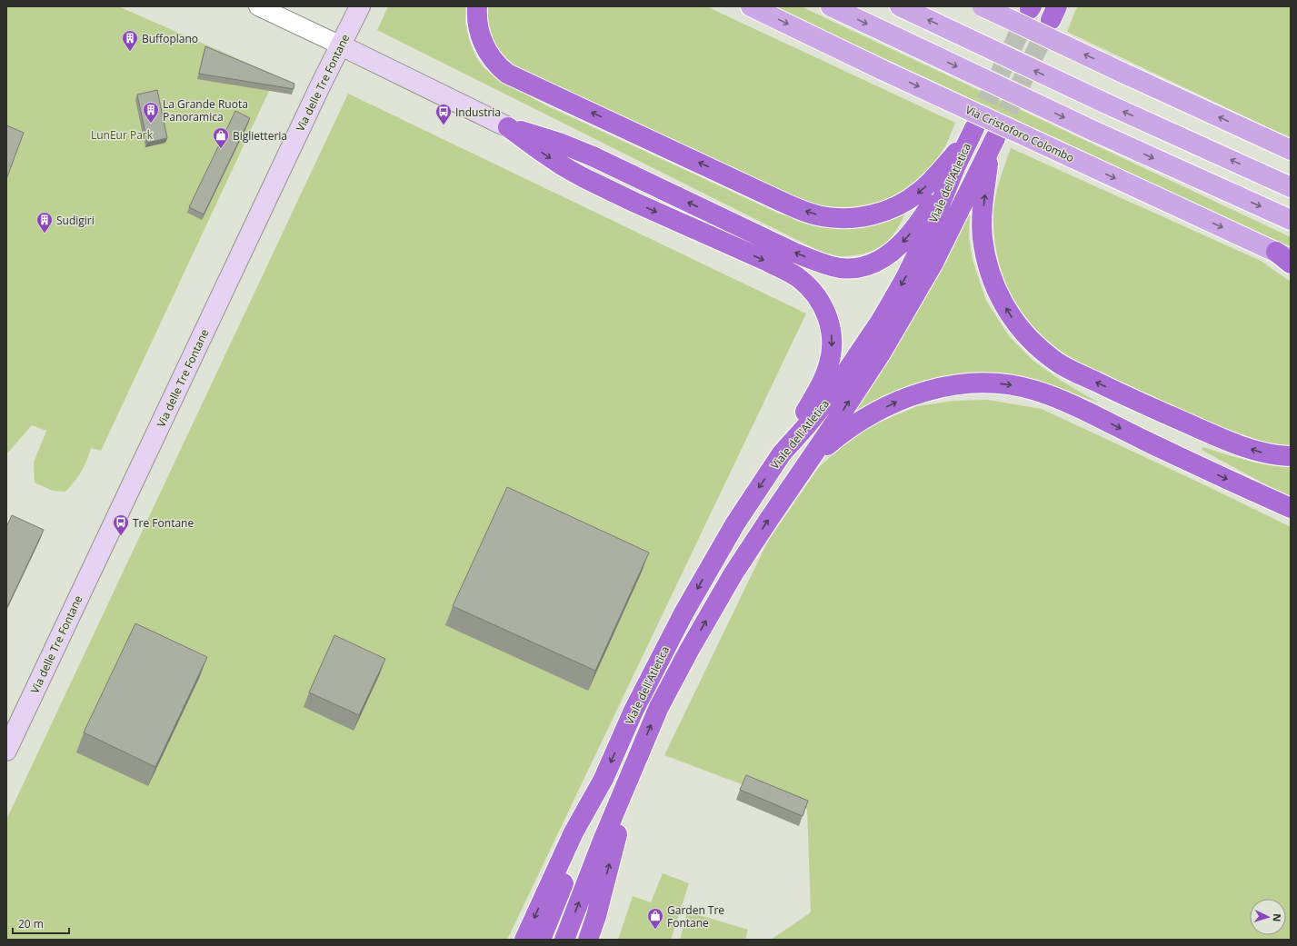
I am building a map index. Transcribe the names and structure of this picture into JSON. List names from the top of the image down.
{
  "streets": {
    "highway": ["Viale dell'Atletica"],
    "main road": ["Via delle Tre Fontane", "Via Cristoforo Colombo"]
  },
  "parks": ["LunEur Park"],
  "places": {
    "building": ["Buffoplano", "La Grande Ruota Panoramica", "Sudigiri"],
    "bus stop": ["Industria", "Tre Fontane"],
    "shop": ["Biglietteria", "Garden Tre Fontane"]
  },
  "scale_bar": "20 m",
  "north": "right"
}
